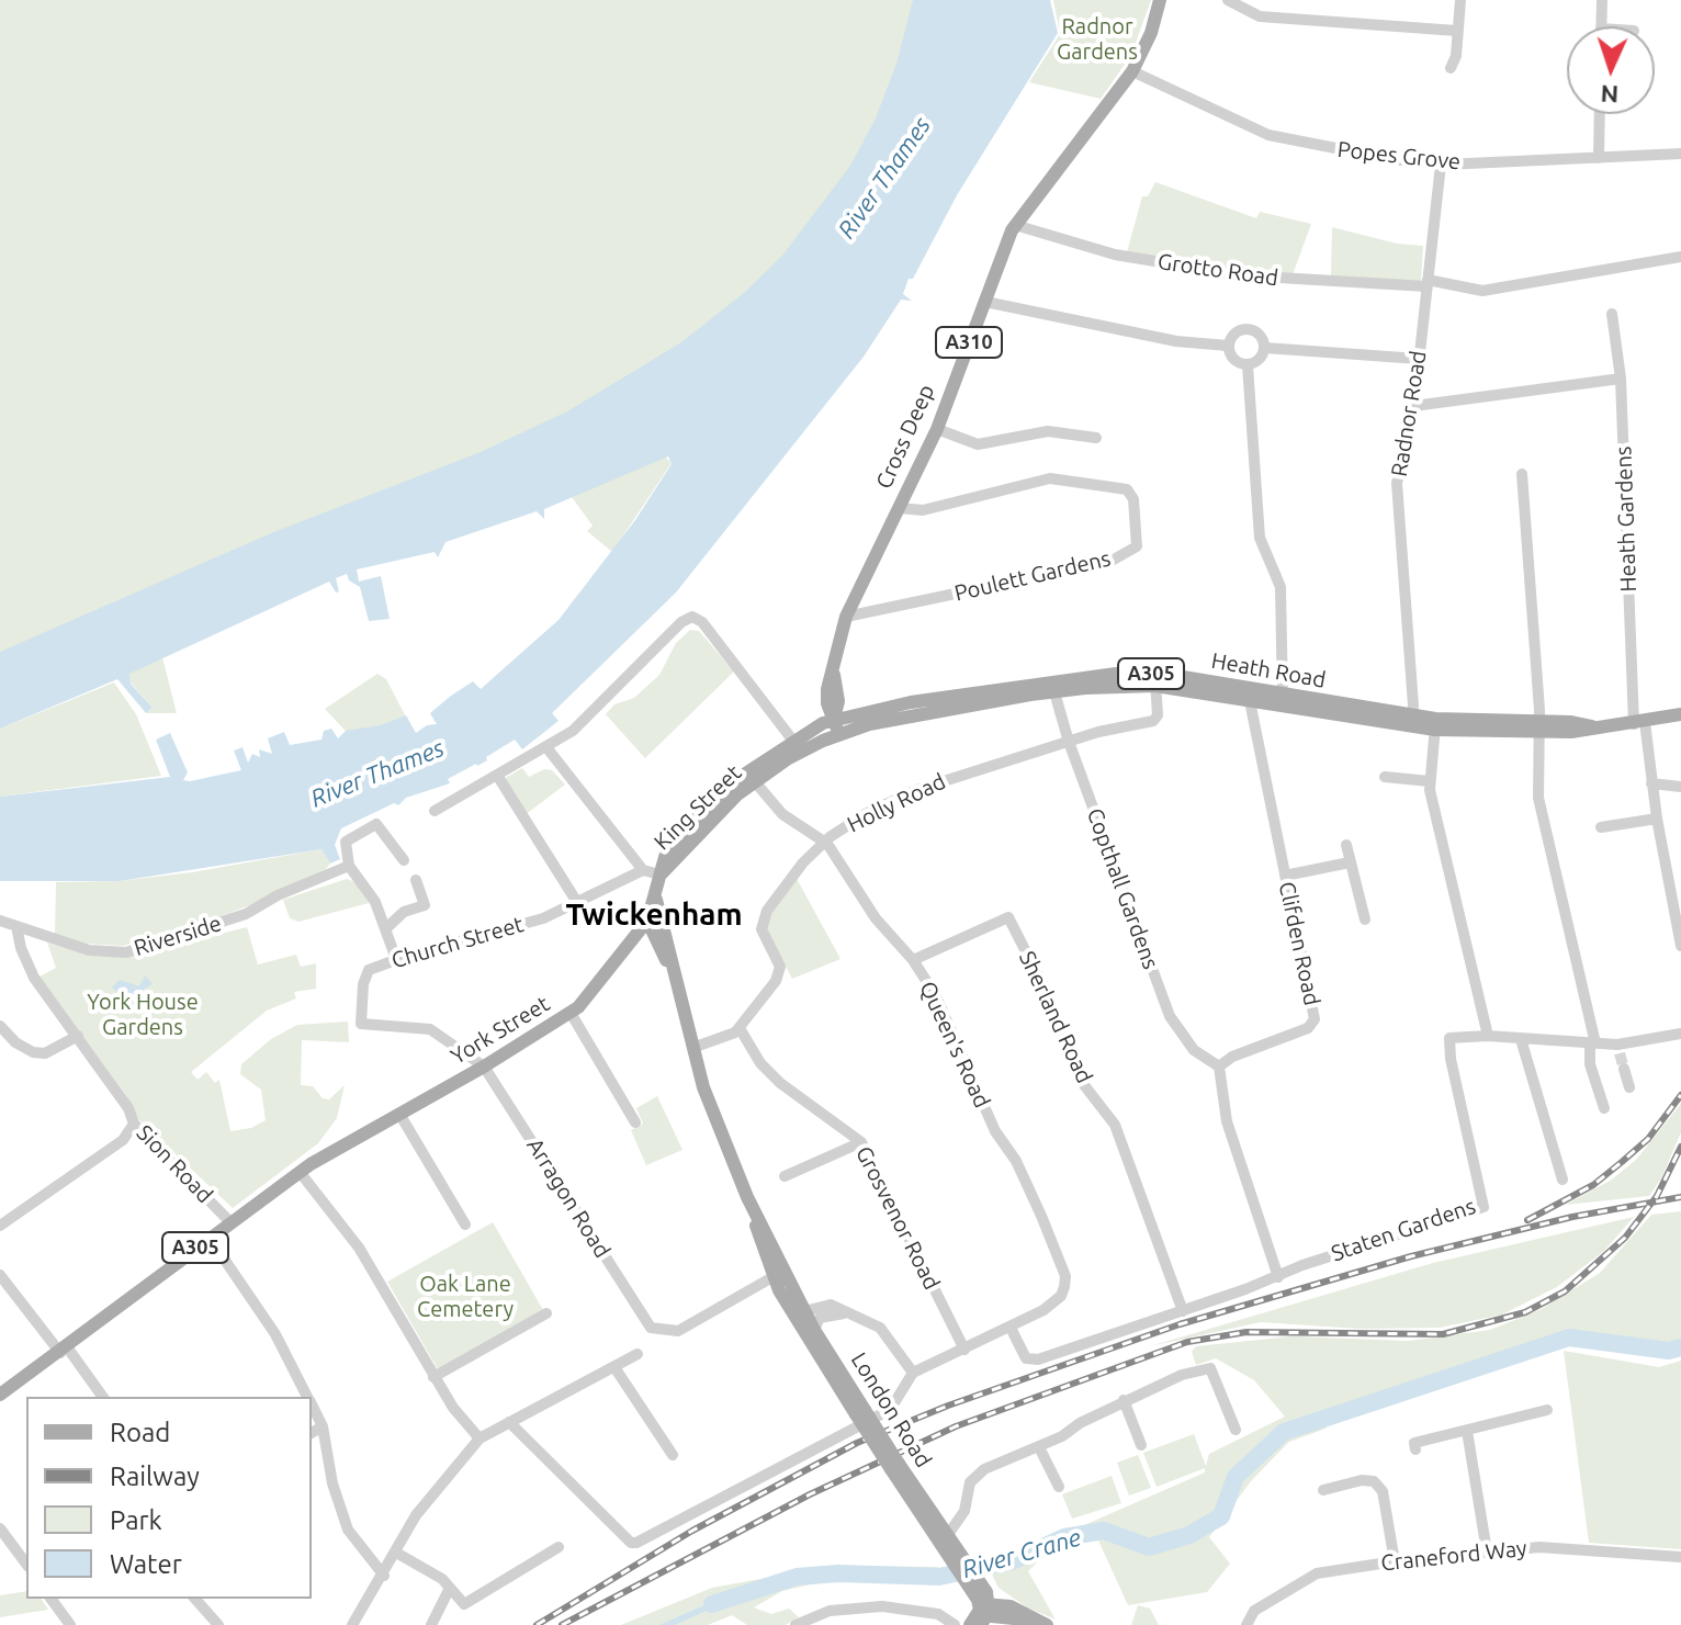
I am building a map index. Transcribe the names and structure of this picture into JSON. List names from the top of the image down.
{
  "streets": {
    "main road": [
      "A310",
      "Cross Deep",
      "Heath Road",
      "A305",
      "King Street",
      "York Street",
      "London Road"
    ],
    "street": [
      "Popes Grove",
      "Grotto Road",
      "Radnor Road",
      "Heath Gardens",
      "Poulett Gardens",
      "Holly Road",
      "Copthall Gardens",
      "Riverside",
      "Church Street",
      "Clifden Road",
      "Sherland Road",
      "Queen's Road",
      "Sion Road",
      "Arragon Road",
      "Grosvenor Road",
      "Staten Gardens",
      "Craneford Way"
    ]
  },
  "crossings": [
    ["Popes Grove", "Radnor Road"],
    ["Popes Grove", "Cross Deep"],
    ["Grotto Road", "Radnor Road"],
    ["Grotto Road", "Cross Deep"],
    ["Radnor Road", "Heath Road"],
    ["Cross Deep", "Poulett Gardens"],
    ["Cross Deep", "Heath Road"],
    ["Cross Deep", "King Street"],
    ["Heath Gardens", "Heath Road"],
    ["Heath Road", "Holly Road"],
    ["Heath Road", "King Street"],
    ["Heath Road", "Copthall Gardens"],
    ["Heath Road", "Clifden Road"],
    ["A305", "York Street"],
    ["A305", "Sion Road"],
    ["Holly Road", "Copthall Gardens"],
    ["Holly Road", "Queen's Road"],
    ["Holly Road", "Grosvenor Road"],
    ["King Street", "Queen's Road"],
    ["King Street", "London Road"],
    ["Copthall Gardens", "Clifden Road"],
    ["Riverside", "Sion Road"],
    ["Church Street", "Arragon Road"],
    ["Sherland Road", "Queen's Road"],
    ["York Street", "Arragon Road"],
    ["York Street", "London Road"],
    ["Queen's Road", "Grosvenor Road"],
    ["Arragon Road", "London Road"]
  ],
  "districts": ["Twickenham"],
  "water": ["River Thames", "River Crane"],
  "parks": ["Radnor Gardens", "York House Gardens", "Oak Lane Cemetery"],
  "legend": [
    "Road",
    "Railway",
    "Park",
    "Water"
  ],
  "north": "bottom"
}
